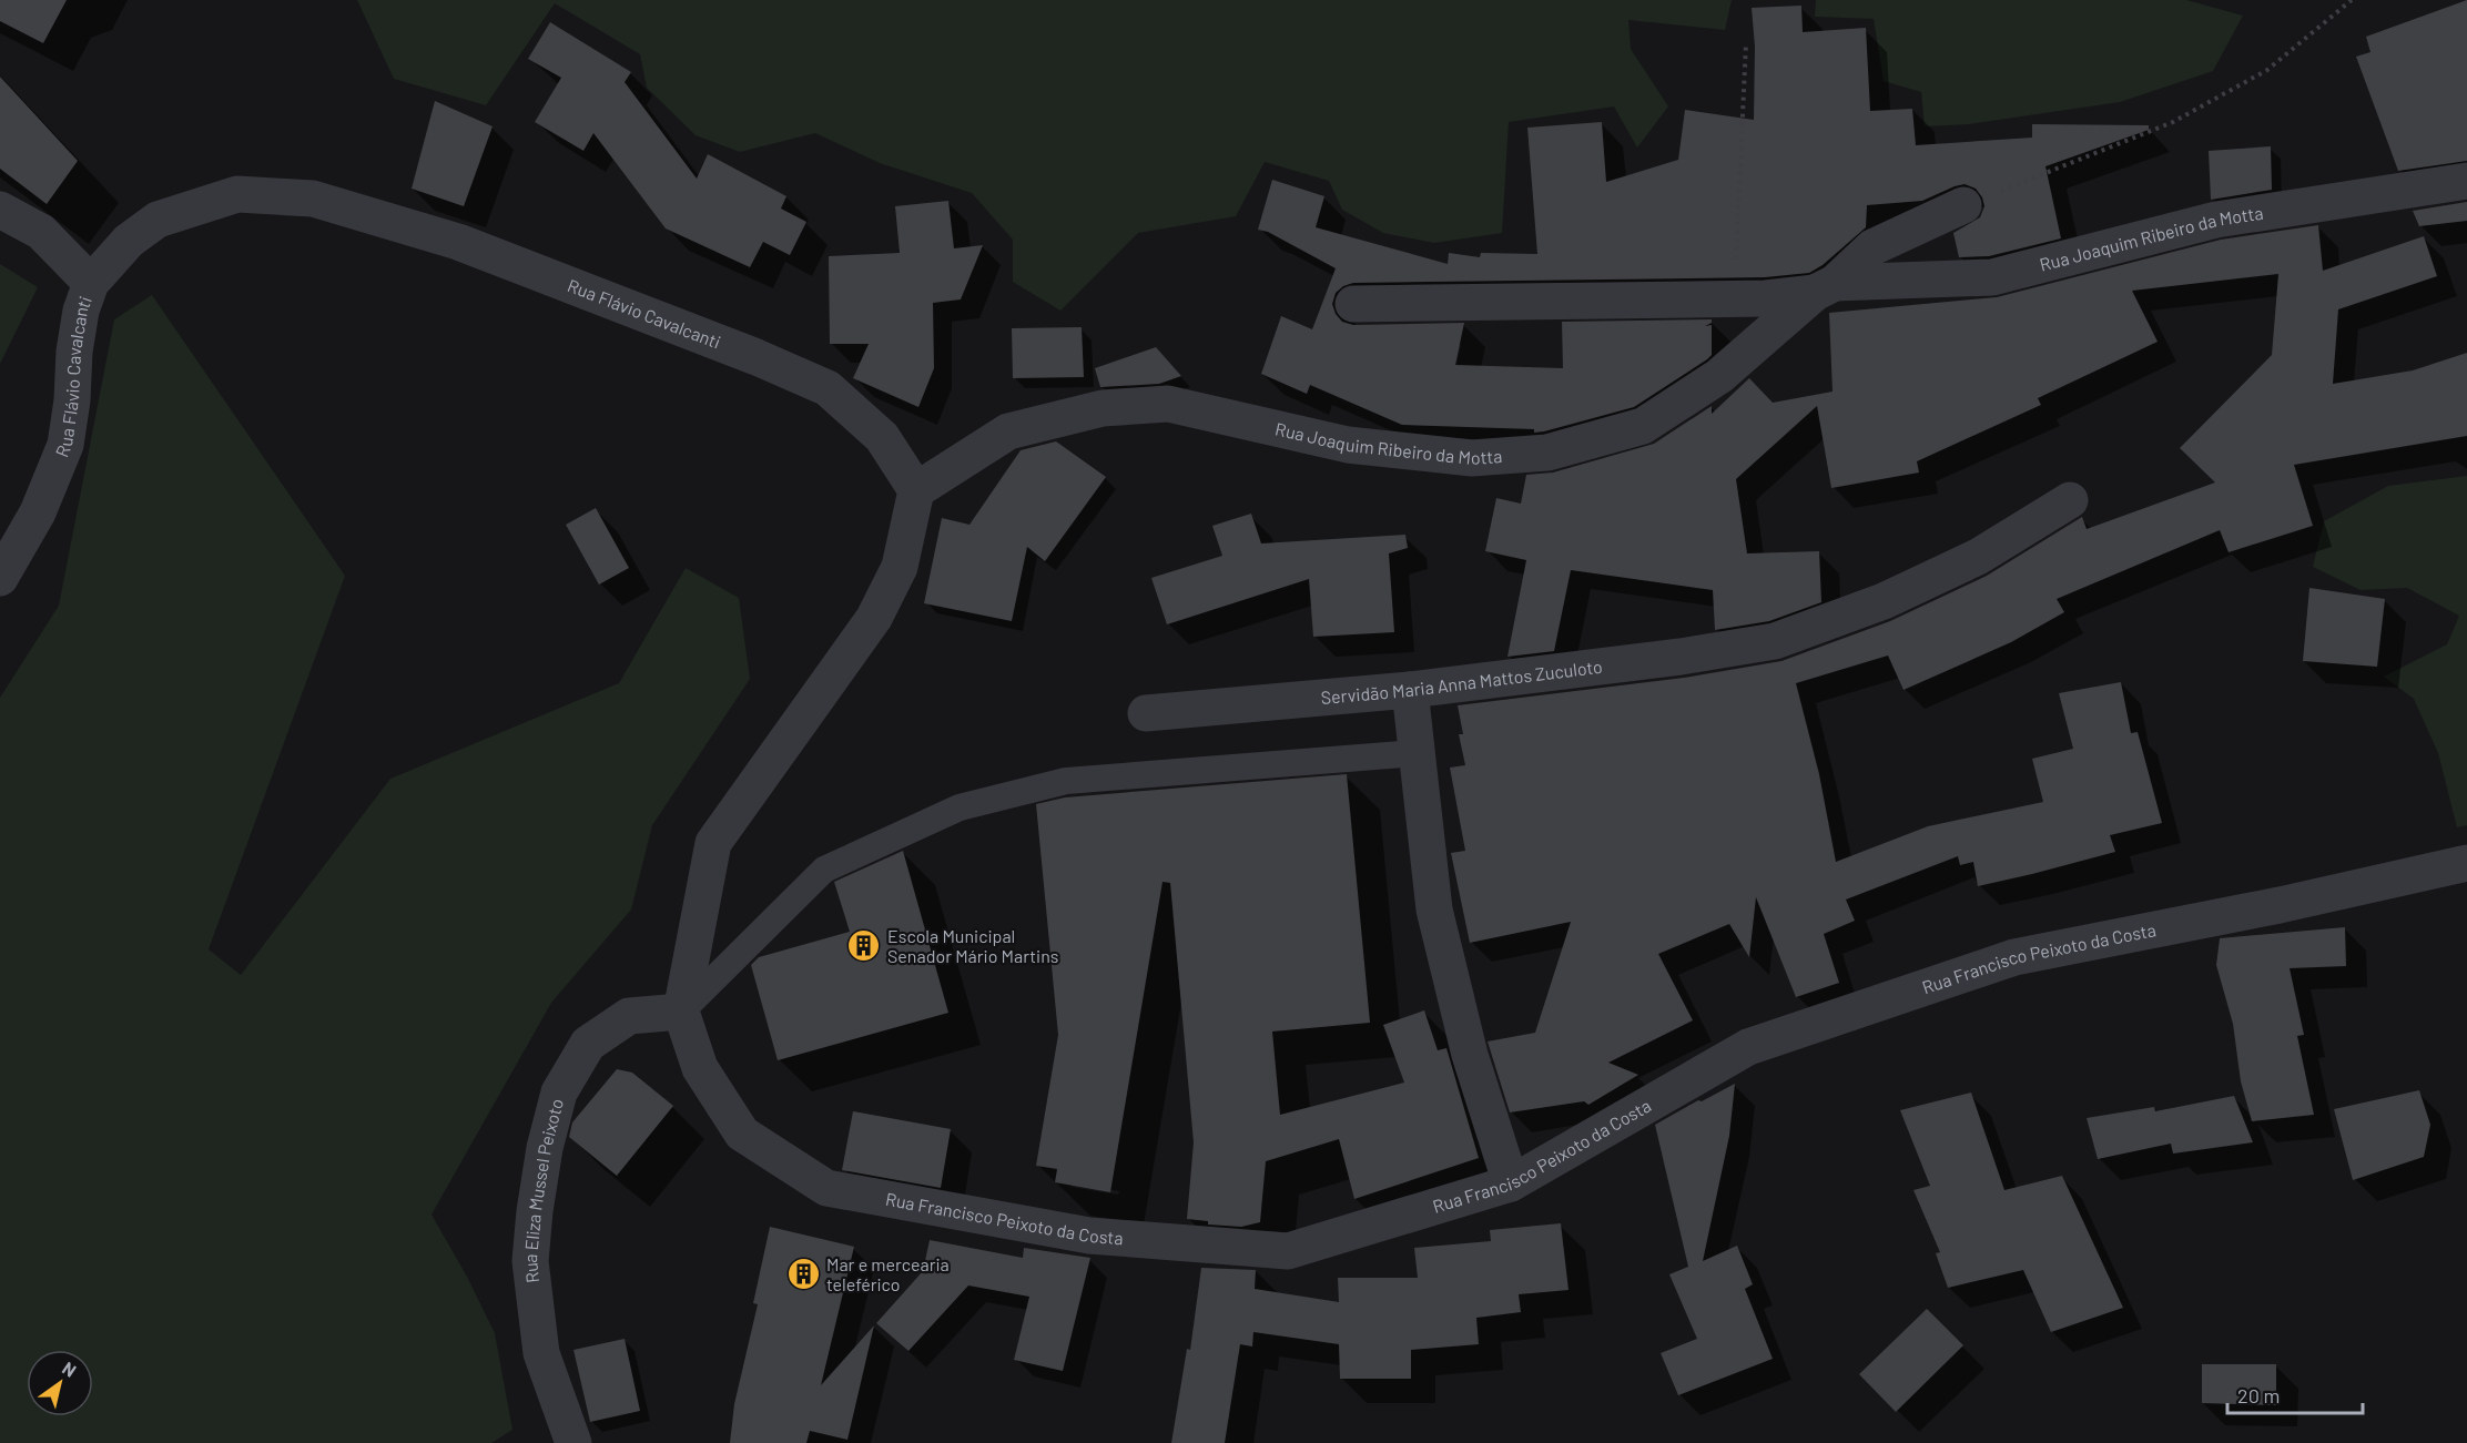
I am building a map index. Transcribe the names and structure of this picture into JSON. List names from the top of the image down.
{
  "streets": {
    "street": [
      "Rua Joaquim Ribeiro da Motta",
      "Rua Flávio Cavalcanti",
      "Servidão Maria Anna Mattos Zuculoto",
      "Rua Francisco Peixoto da Costa",
      "Rua Eliza Mussel Peixoto"
    ]
  },
  "crossings": [
    ["Rua Joaquim Ribeiro da Motta", "Rua Flávio Cavalcanti"],
    ["Rua Francisco Peixoto da Costa", "Rua Eliza Mussel Peixoto"]
  ],
  "places": {
    "building": ["Escola Municipal Senador Mário Martins", "Mar e mercearia teleférico"]
  },
  "scale_bar": "20 m",
  "north": "top right"
}
